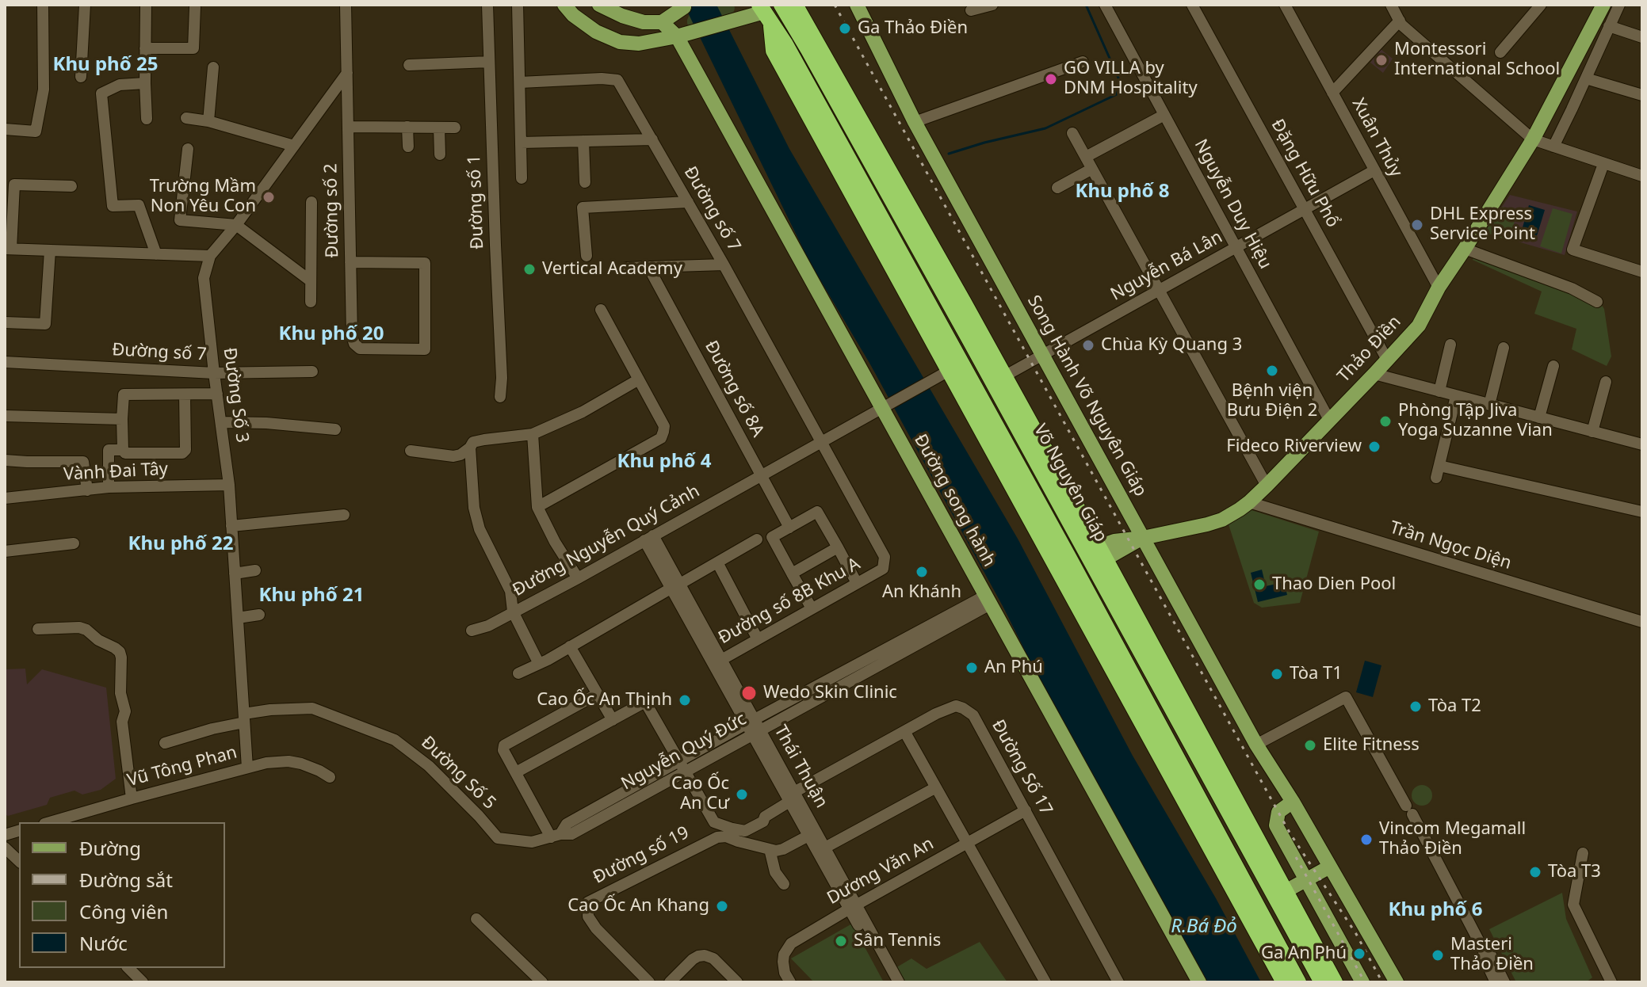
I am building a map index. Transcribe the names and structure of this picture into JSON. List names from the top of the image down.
{
  "streets": {
    "highway": ["Võ Nguyên Giáp"],
    "main road": ["Thảo Điền", "Song Hành Võ Nguyên Giáp", "Đường song hành"],
    "street": [
      "Xuân Thủy",
      "Đặng Hữu Phổ",
      "Đường số 1",
      "Nguyễn Duy Hiệu",
      "Đường số 7",
      "Đường số 2",
      "Nguyễn Bá Lân",
      "Đường số 8A",
      "Đường Số 3",
      "Vành Đai Tây",
      "Đường Nguyễn Quý Cảnh",
      "Trần Ngọc Diện",
      "Đường số 8B Khu A",
      "Nguyễn Quý Đức",
      "Vũ Tông Phan",
      "Thái Thuận",
      "Đường Số 17",
      "Đường Số 5",
      "Đường số 19",
      "Dương Văn An"
    ]
  },
  "crossings": [
    ["Xuân Thủy", "Nguyễn Bá Lân"],
    ["Xuân Thủy", "Thảo Điền"],
    ["Đặng Hữu Phổ", "Nguyễn Bá Lân"],
    ["Đặng Hữu Phổ", "Thảo Điền"],
    ["Nguyễn Duy Hiệu", "Nguyễn Bá Lân"],
    ["Nguyễn Duy Hiệu", "Thảo Điền"],
    ["Đường số 7", "Đường Số 3"],
    ["Đường số 7", "Đường Nguyễn Quý Cảnh"],
    ["Đường số 7", "Đường số 8B Khu A"],
    ["Nguyễn Bá Lân", "Song Hành Võ Nguyên Giáp"],
    ["Nguyễn Bá Lân", "Võ Nguyên Giáp"],
    ["Thảo Điền", "Song Hành Võ Nguyên Giáp"],
    ["Thảo Điền", "Võ Nguyên Giáp"],
    ["Thảo Điền", "Trần Ngọc Diện"],
    ["Đường số 8A", "Đường Nguyễn Quý Cảnh"],
    ["Đường Số 3", "Vành Đai Tây"],
    ["Đường Số 3", "Vũ Tông Phan"],
    ["Đường Số 3", "Đường Số 5"],
    ["Đường song hành", "Đường Nguyễn Quý Cảnh"],
    ["Đường song hành", "Nguyễn Quý Đức"],
    ["Đường Nguyễn Quý Cảnh", "Đường số 8B Khu A"],
    ["Đường Nguyễn Quý Cảnh", "Thái Thuận"],
    ["Đường số 8B Khu A", "Thái Thuận"],
    ["Nguyễn Quý Đức", "Thái Thuận"],
    ["Nguyễn Quý Đức", "Đường Số 17"],
    ["Nguyễn Quý Đức", "Đường Số 5"],
    ["Thái Thuận", "Đường Số 17"],
    ["Thái Thuận", "Dương Văn An"],
    ["Đường Số 17", "Dương Văn An"]
  ],
  "districts": [
    "Khu phố 25",
    "Khu phố 8",
    "Khu phố 20",
    "Khu phố 4",
    "Khu phố 22",
    "Khu phố 21",
    "Khu phố 6"
  ],
  "water": ["R.Bá Đỏ"],
  "places": [
    "Ga Thảo Điền",
    "Montessori International School",
    "GO VILLA by DNM Hospitality",
    "Trường Mầm Non Yêu Con",
    "DHL Express Service Point",
    "Vertical Academy",
    "Chùa Kỳ Quang 3",
    "Bệnh viện Bưu Điện 2",
    "Phòng Tập Jiva Yoga Suzanne Vian",
    "Fideco Riverview",
    "An Khánh",
    "Thao Dien Pool",
    "An Phú",
    "Tòa T1",
    "Wedo Skin Clinic",
    "Cao Ốc An Thịnh",
    "Tòa T2",
    "Elite Fitness",
    "Cao Ốc An Cư",
    "Vincom Megamall Thảo Điền",
    "Tòa T3",
    "Cao Ốc An Khang",
    "Sân Tennis",
    "Ga An Phú",
    "Masteri Thảo Điền"
  ],
  "legend": [
    "Đường",
    "Đường sắt",
    "Công viên",
    "Nước"
  ]
}
